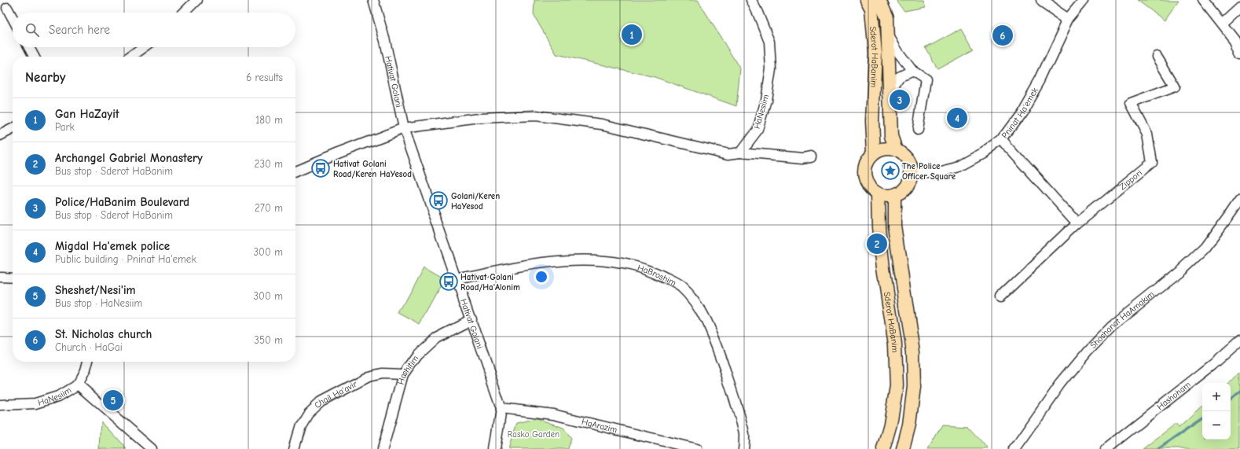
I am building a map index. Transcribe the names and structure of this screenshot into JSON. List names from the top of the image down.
{
  "streets": {
    "main road": ["Sderot HaBanim"],
    "street": [
      "Hativat Golani",
      "HaNesiim",
      "Pninat Ha'emek",
      "Zippori",
      "HaBroshim",
      "Shoshanat HaAmakim",
      "Hashitim",
      "Chail Ha'avir",
      "Hashoham",
      "HaArazim"
    ]
  },
  "crossings": [
    ["Sderot HaBanim", "Pninat Ha'emek"],
    ["Hativat Golani", "HaBroshim"],
    ["Hativat Golani", "Hashitim"],
    ["Hativat Golani", "HaArazim"],
    ["Hashitim", "Chail Ha'avir"]
  ],
  "parks": ["Rasko Garden"],
  "places": {
    "bus stop": ["Hativat Golani Road/Keren HaYesod", "Golani/Keren HaYesod", "Hativat Golani Road/Ha'Alonim"],
    "place": ["The Police Officer Square"]
  },
  "page": {
    "search": "Search here",
    "pins": [
      "1",
      "6",
      "3",
      "4",
      "2",
      "5"
    ],
    "heading": ["Nearby", "6 results"],
    "list": [
      {
        "mark": "1",
        "name": "Gan HaZayit",
        "note": "Park",
        "value": "180 m"
      },
      {
        "mark": "2",
        "name": "Archangel Gabriel Monastery",
        "note": "Bus stop · Sderot HaBanim",
        "value": "230 m"
      },
      {
        "mark": "3",
        "name": "Police/HaBanim Boulevard",
        "note": "Bus stop · Sderot HaBanim",
        "value": "270 m"
      },
      {
        "mark": "4",
        "name": "Migdal Ha'emek police",
        "note": "Public building · Pninat Ha'emek",
        "value": "300 m"
      },
      {
        "mark": "5",
        "name": "Sheshet/Nesi'im",
        "note": "Bus stop · HaNesiim",
        "value": "300 m"
      },
      {
        "mark": "6",
        "name": "St. Nicholas church",
        "note": "Church · HaGai",
        "value": "350 m"
      }
    ],
    "map_buttons": ["+", "−"]
  }
}
